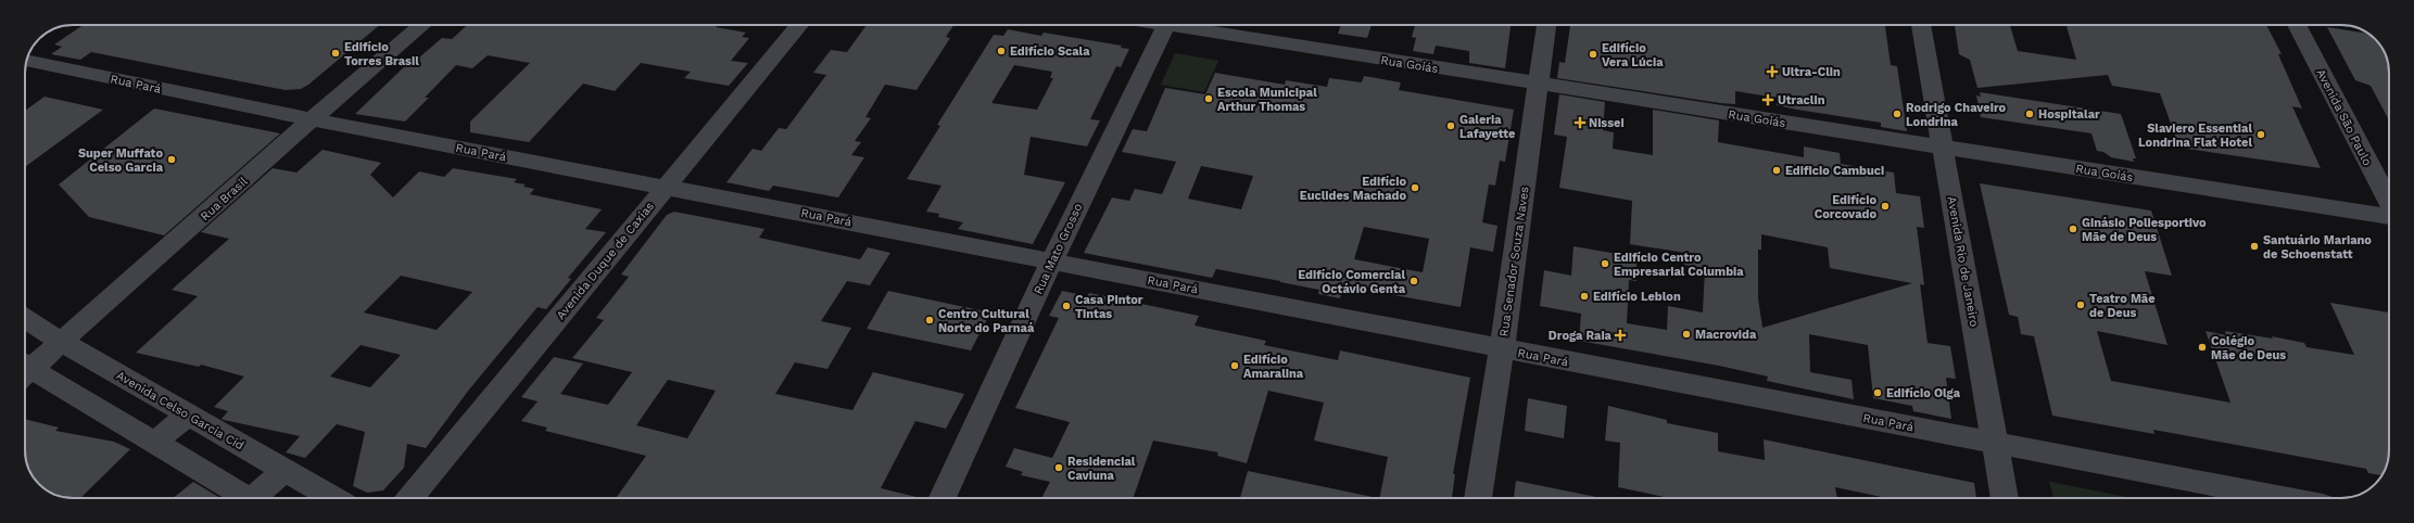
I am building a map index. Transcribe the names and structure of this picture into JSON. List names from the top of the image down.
{
  "streets": {
    "street": [
      "Rua Goiás",
      "Rua Pará",
      "Avenida São Paulo",
      "Rua Brasil",
      "Rua Mato Grosso",
      "Avenida Duque de Caxias",
      "Rua Senador Souza Naves",
      "Avenida Rio de Janeiro",
      "Avenida Celso Garcia Cid"
    ]
  },
  "crossings": [
    ["Rua Goiás", "Rua Senador Souza Naves"],
    ["Rua Goiás", "Avenida Rio de Janeiro"],
    ["Rua Pará", "Rua Brasil"],
    ["Rua Pará", "Rua Mato Grosso"],
    ["Rua Pará", "Avenida Duque de Caxias"],
    ["Rua Pará", "Rua Senador Souza Naves"],
    ["Rua Pará", "Avenida Rio de Janeiro"],
    ["Rua Brasil", "Avenida Celso Garcia Cid"]
  ],
  "places": {
    "other": [
      "Edifício Scala",
      "Edifício Torres Brasil",
      "Edifício Vera Lúcia",
      "Escola Municipal Arthur Thomas",
      "Rodrigo Chaveiro Londrina",
      "Hospitalar",
      "Galeria Lafayette",
      "Slaviero Essential Londrina Flat Hotel",
      "Super Muffato Celso Garcia",
      "Edificio Cambuci",
      "Edifício Euclides Machado",
      "Edifício Corcovado",
      "Ginásio Poliesportivo Mãe de Deus",
      "Santuário Mariano de Schoenstatt",
      "Edifício Centro Empresarial Columbia",
      "Edifício Comercial Octávio Genta",
      "Edifício Leblon",
      "Teatro Mãe de Deus",
      "Casa Pintor Tintas",
      "Centro Cultural Norte do Parnaá",
      "Macrovida",
      "Colégio Mãe de Deus",
      "Edifício Amaralina",
      "Edifício Olga",
      "Residencial Caviuna"
    ],
    "health": [
      "Ultra-Clin",
      "Utraclin",
      "Nissei",
      "Droga Raia"
    ]
  }
}
